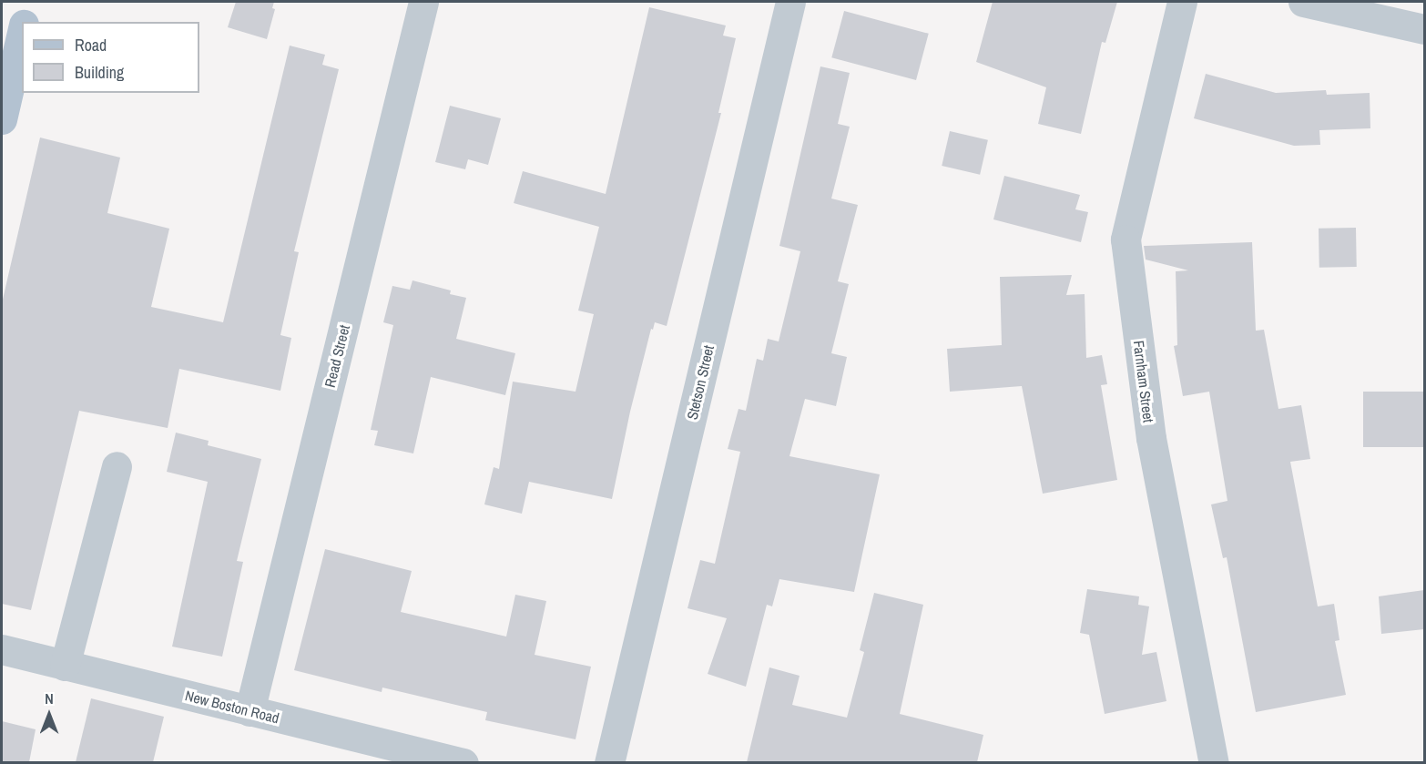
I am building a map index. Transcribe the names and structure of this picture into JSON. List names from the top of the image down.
{
  "streets": {
    "street": [
      "Read Street",
      "Farnham Street",
      "Stetson Street",
      "New Boston Road"
    ]
  },
  "crossings": [
    ["Read Street", "New Boston Road"]
  ],
  "legend": ["Road", "Building"],
  "north": "top"
}
